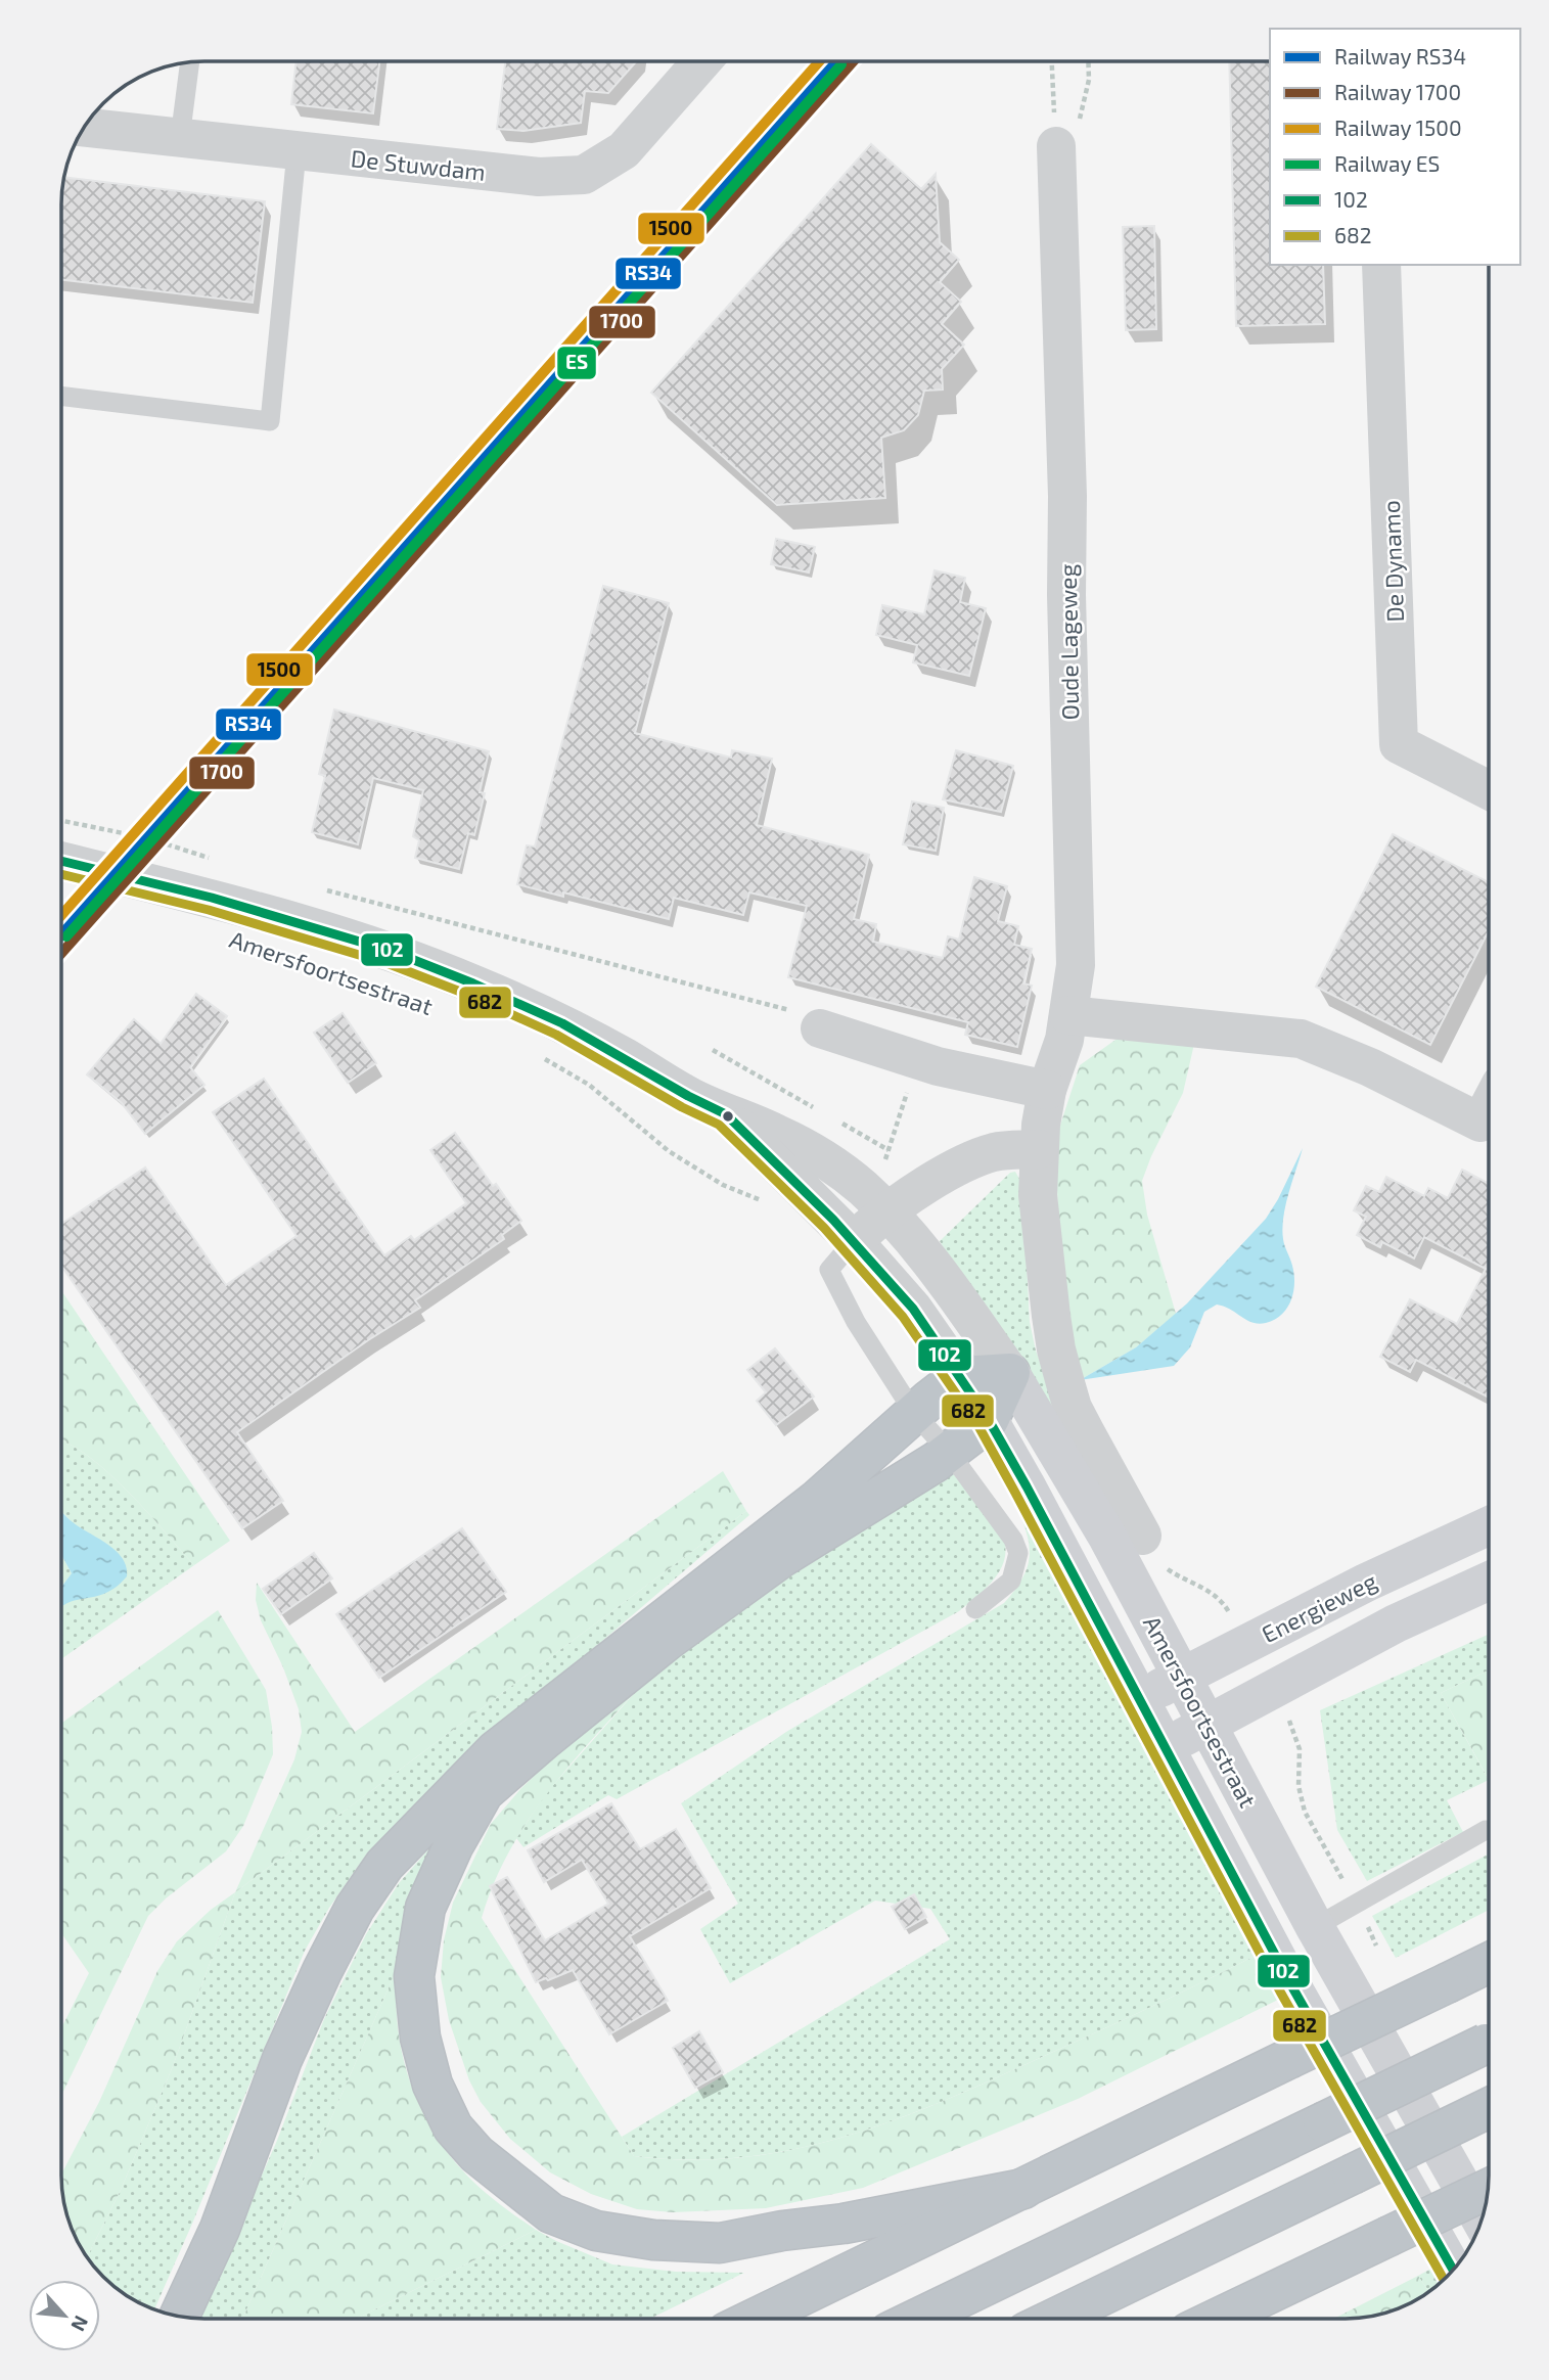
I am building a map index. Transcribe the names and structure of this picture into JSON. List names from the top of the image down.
{
  "streets": {
    "main road": ["Amersfoortsestraat", "Energieweg"],
    "street": ["De Stuwdam", "De Dynamo", "Oude Lageweg"]
  },
  "crossings": [
    ["Amersfoortsestraat", "Energieweg"]
  ],
  "lines": [
    "rail line RS34",
    "rail line 1700",
    "rail line 1500",
    "rail line ES",
    "transit line 102",
    "transit line 682"
  ],
  "legend": [
    "Railway RS34",
    "Railway 1700",
    "Railway 1500",
    "Railway ES",
    "102",
    "682"
  ],
  "north": "bottom right"
}
